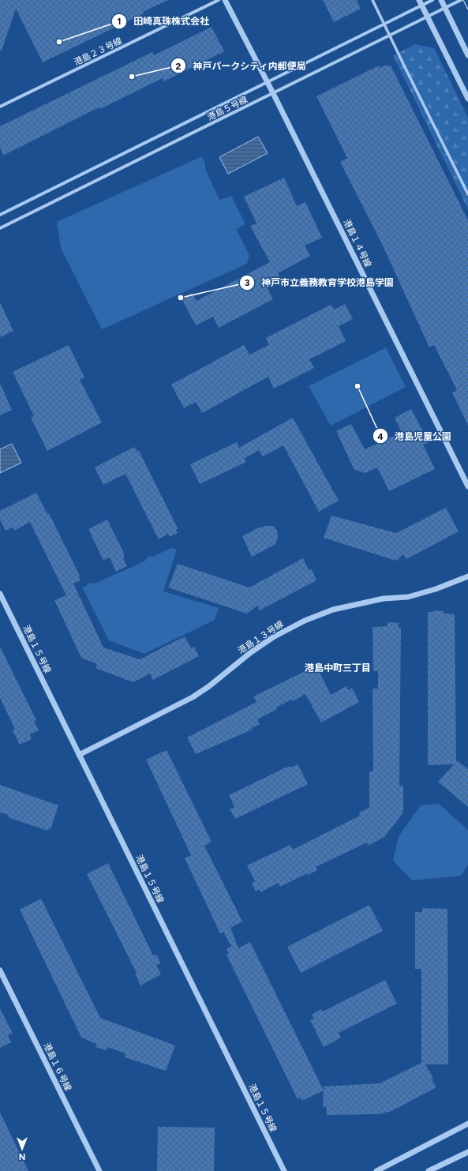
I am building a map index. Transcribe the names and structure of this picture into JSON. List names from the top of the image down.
{
  "streets": {
    "street": [
      "港島２３号線",
      "港島５号線",
      "港島１４号線",
      "港島１３号線",
      "港島１５号線",
      "港島１６号線"
    ]
  },
  "crossings": [
    ["港島５号線", "港島１４号線"],
    ["港島１３号線", "港島１５号線"]
  ],
  "districts": ["港島中町三丁目"],
  "places": [
    "田崎真珠株式会社",
    "神戸パークシティ内郵便局",
    "神戸市立義務教育学校港島学園",
    "港島児童公園"
  ],
  "north": "bottom"
}
